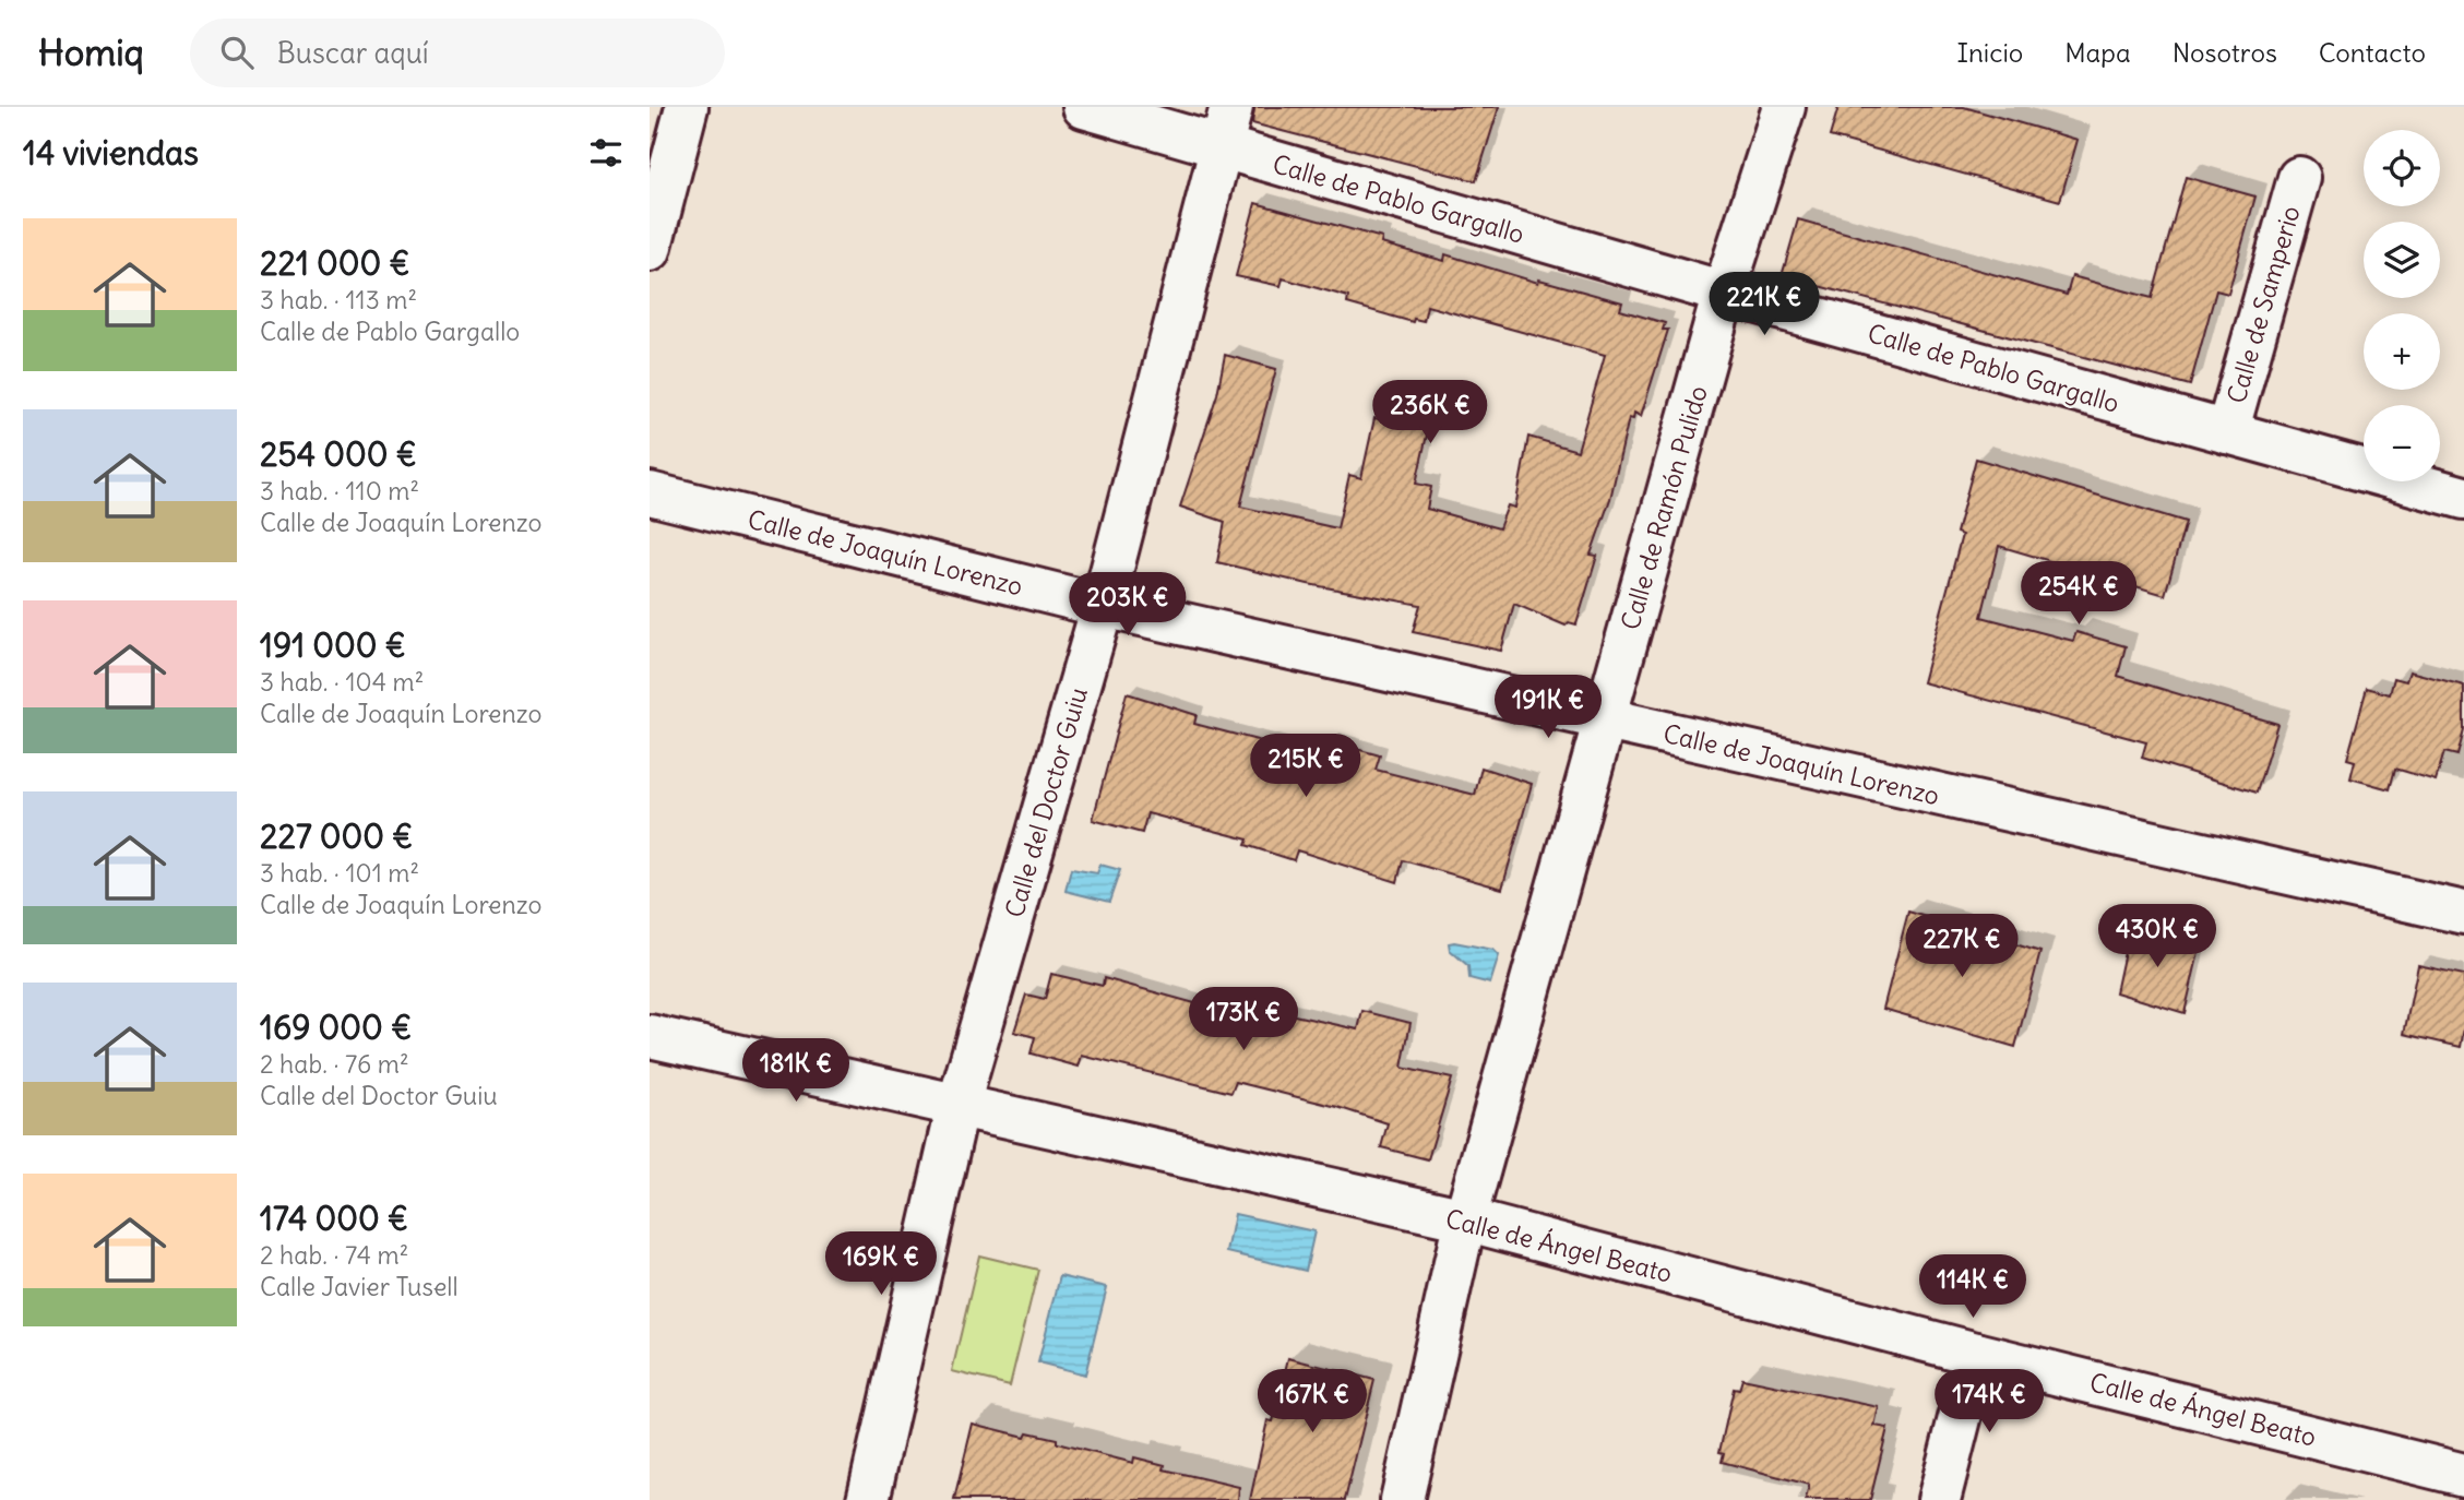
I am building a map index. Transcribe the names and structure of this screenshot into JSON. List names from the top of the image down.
{
  "streets": {
    "street": [
      "Calle de Pablo Gargallo",
      "Calle de Samperio",
      "Calle de Ramón Pulido",
      "Calle de Joaquín Lorenzo",
      "Calle del Doctor Guiu",
      "Calle de Ángel Beato"
    ]
  },
  "crossings": [
    ["Calle de Pablo Gargallo", "Calle de Samperio"],
    ["Calle de Pablo Gargallo", "Calle de Ramón Pulido"],
    ["Calle de Pablo Gargallo", "Calle del Doctor Guiu"],
    ["Calle de Ramón Pulido", "Calle de Joaquín Lorenzo"],
    ["Calle de Ramón Pulido", "Calle de Ángel Beato"],
    ["Calle de Joaquín Lorenzo", "Calle del Doctor Guiu"],
    ["Calle del Doctor Guiu", "Calle de Ángel Beato"]
  ],
  "page": {
    "header": "Homiq",
    "search": "Buscar aquí",
    "nav": [
      "Inicio",
      "Mapa",
      "Nosotros",
      "Contacto"
    ],
    "heading": "14 viviendas",
    "map_buttons": ["+", "−"],
    "list": [
      {
        "name": "221 000 €",
        "note": "3 hab. · 113 m² · Calle de Pablo Gargallo"
      },
      {
        "name": "254 000 €",
        "note": "3 hab. · 110 m² · Calle de Joaquín Lorenzo"
      },
      {
        "name": "191 000 €",
        "note": "3 hab. · 104 m² · Calle de Joaquín Lorenzo"
      },
      {
        "name": "227 000 €",
        "note": "3 hab. · 101 m² · Calle de Joaquín Lorenzo"
      },
      {
        "name": "169 000 €",
        "note": "2 hab. · 76 m² · Calle del Doctor Guiu"
      },
      {
        "name": "174 000 €",
        "note": "2 hab. · 74 m² · Calle Javier Tusell"
      }
    ],
    "price": [
      "221K €",
      "236K €",
      "254K €",
      "203K €",
      "191K €",
      "215K €",
      "430K €",
      "227K €",
      "173K €",
      "181K €",
      "169K €",
      "114K €",
      "167K €",
      "174K €"
    ]
  }
}
